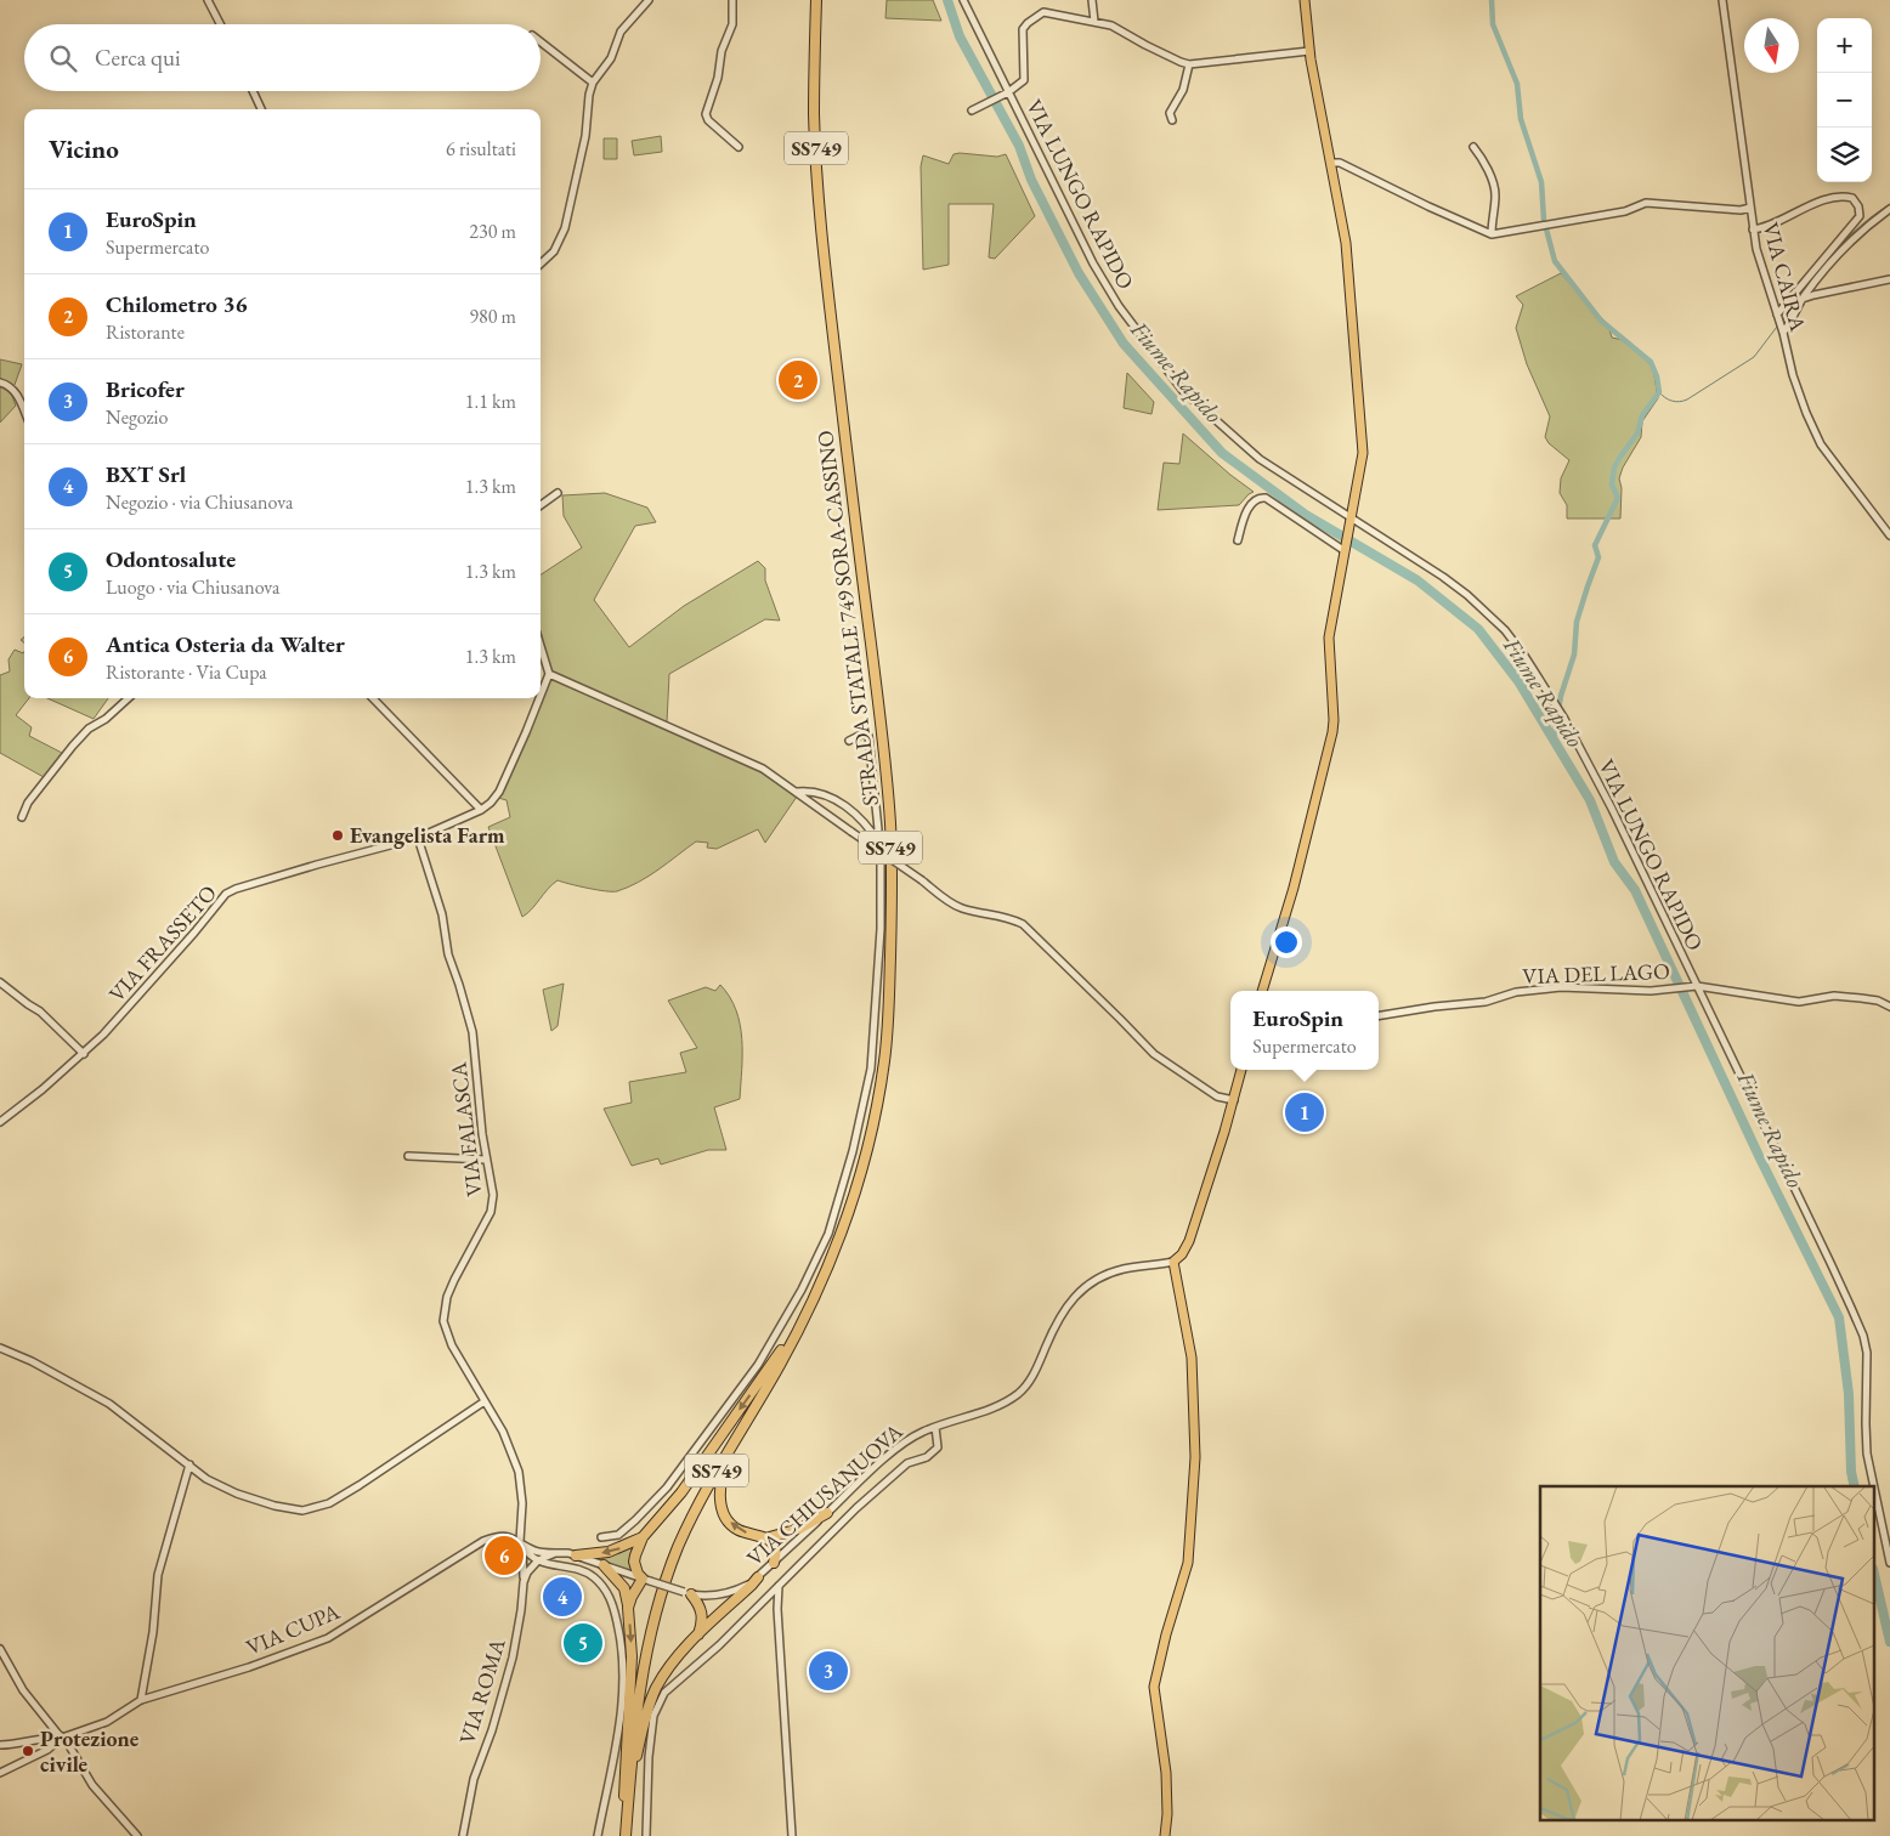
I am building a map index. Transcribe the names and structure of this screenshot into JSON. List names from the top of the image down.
{
  "streets": {
    "highway": ["SS749", "STRADA STATALE 749 SORA-CASSINO"],
    "street": [
      "VIA LUNGO RAPIDO",
      "VIA CAIRA",
      "VIA FRASSETO",
      "VIA DEL LAGO",
      "VIA FALASCA",
      "VIA CHIUSANUOVA",
      "VIA CUPA",
      "VIA ROMA"
    ]
  },
  "crossings": [
    ["VIA LUNGO RAPIDO", "VIA DEL LAGO"],
    ["VIA FRASSETO", "VIA FALASCA"],
    ["VIA FALASCA", "VIA CUPA"],
    ["VIA FALASCA", "VIA ROMA"],
    ["VIA CHIUSANUOVA", "VIA CUPA"]
  ],
  "water": ["Fiume Rapido"],
  "places": ["Evangelista Farm", "Protezione civile"],
  "north": "bottom",
  "page": {
    "map_buttons": ["+", "−"],
    "search": "Cerca qui",
    "heading": ["Vicino", "6 risultati"],
    "list": [
      {
        "mark": "1",
        "name": "EuroSpin",
        "note": "Supermercato",
        "value": "230 m"
      },
      {
        "mark": "2",
        "name": "Chilometro 36",
        "note": "Ristorante",
        "value": "980 m"
      },
      {
        "mark": "3",
        "name": "Bricofer",
        "note": "Negozio",
        "value": "1.1 km"
      },
      {
        "mark": "4",
        "name": "BXT Srl",
        "note": "Negozio · via Chiusanova",
        "value": "1.3 km"
      },
      {
        "mark": "5",
        "name": "Odontosalute",
        "note": "Luogo · via Chiusanova",
        "value": "1.3 km"
      },
      {
        "mark": "6",
        "name": "Antica Osteria da Walter",
        "note": "Ristorante · Via Cupa",
        "value": "1.3 km"
      }
    ],
    "pins": [
      "2",
      "1",
      "6",
      "4",
      "5",
      "3"
    ],
    "popup": ["EuroSpin", "Supermercato"]
  }
}
